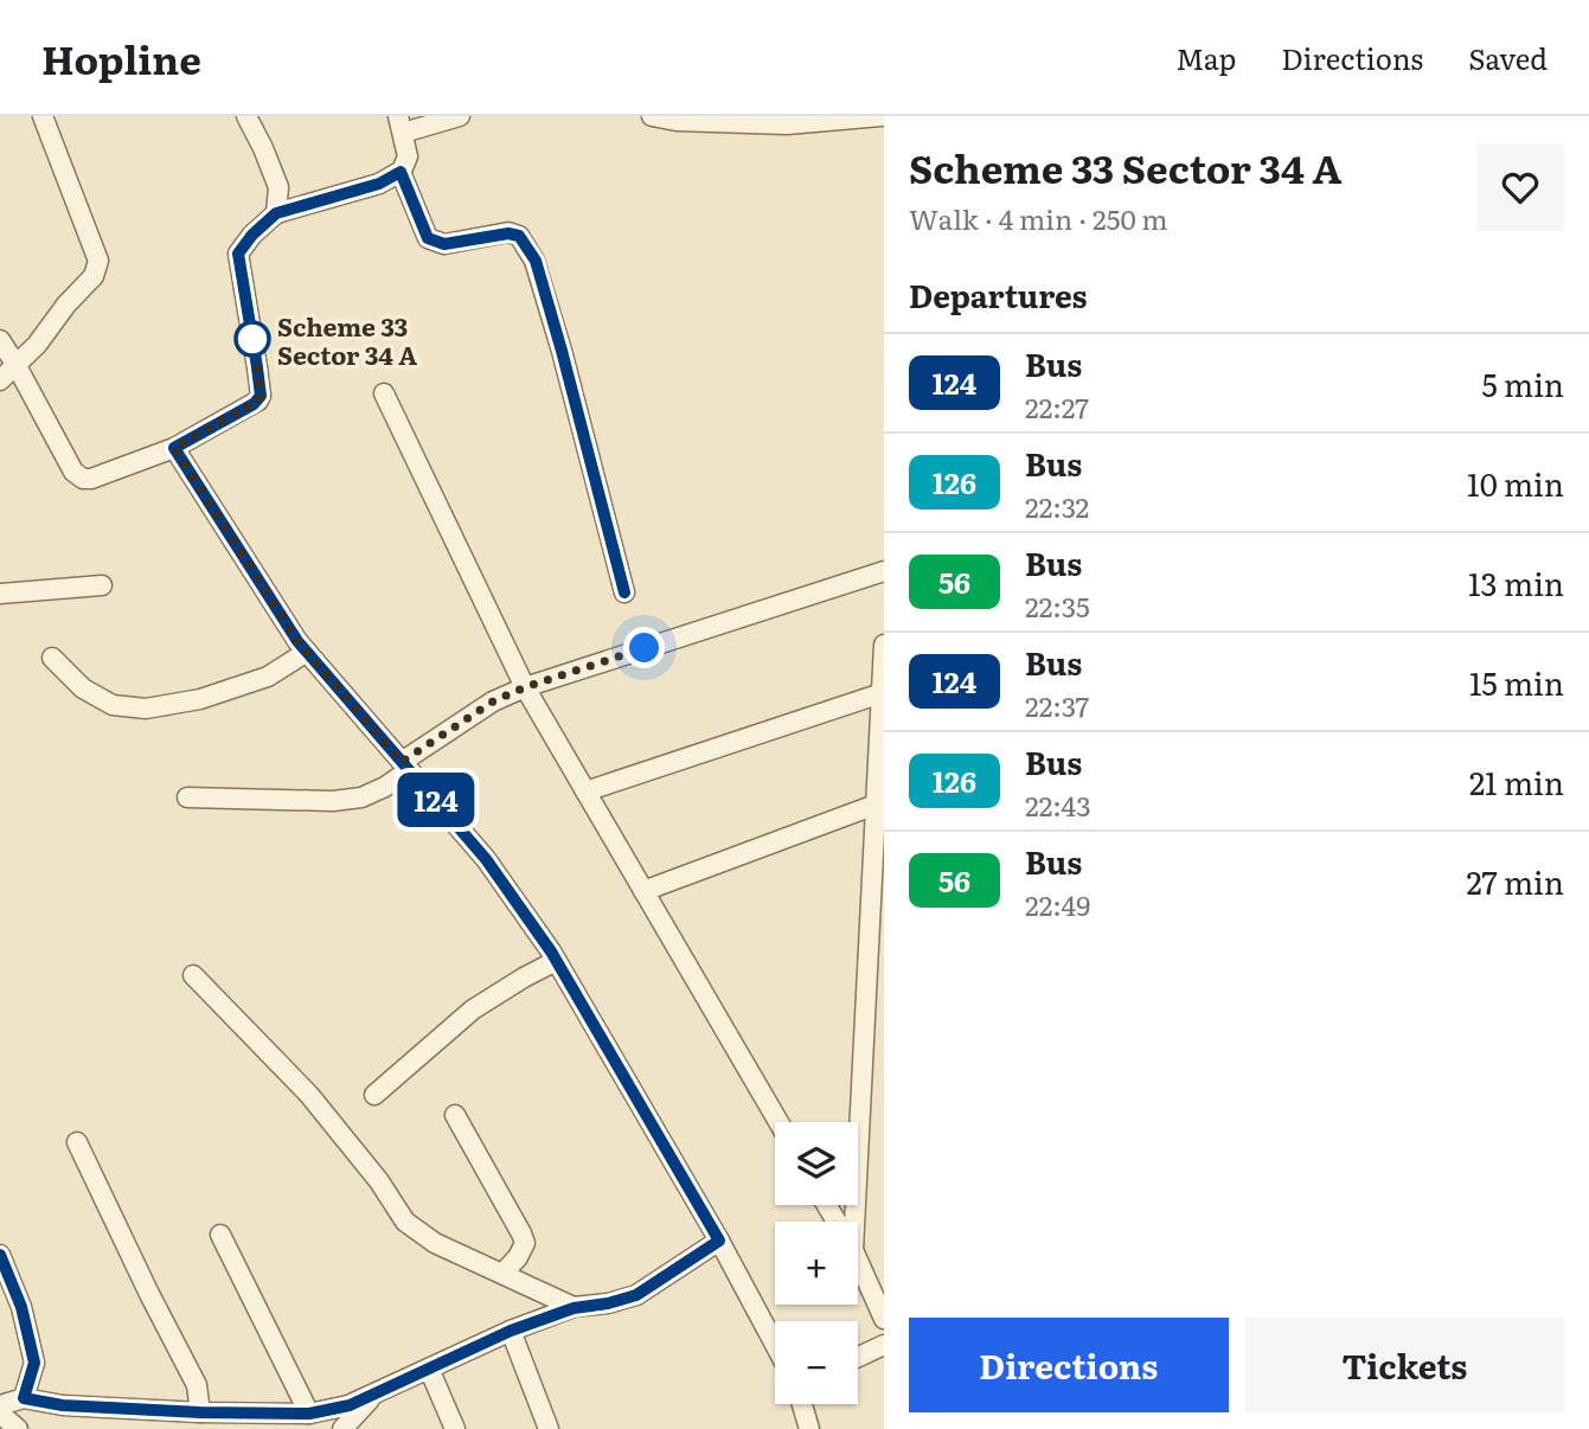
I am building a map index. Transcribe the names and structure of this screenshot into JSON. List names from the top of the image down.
{
  "places": ["Scheme 33 Sector 34 A"],
  "lines": ["bus line 124"],
  "page": {
    "header": "Hopline",
    "nav": ["Map", "Directions", "Saved"],
    "on_map": "124",
    "heading": [
      ["Scheme 33 Sector 34 A", "Walk · 4 min · 250 m"],
      "Departures"
    ],
    "list": [
      {
        "mark": "124",
        "name": "Bus",
        "note": "22:27",
        "value": "5 min"
      },
      {
        "mark": "126",
        "name": "Bus",
        "note": "22:32",
        "value": "10 min"
      },
      {
        "mark": "56",
        "name": "Bus",
        "note": "22:35",
        "value": "13 min"
      },
      {
        "mark": "124",
        "name": "Bus",
        "note": "22:37",
        "value": "15 min"
      },
      {
        "mark": "126",
        "name": "Bus",
        "note": "22:43",
        "value": "21 min"
      },
      {
        "mark": "56",
        "name": "Bus",
        "note": "22:49",
        "value": "27 min"
      }
    ],
    "map_buttons": ["+", "−"],
    "buttons": ["Directions", "Tickets"]
  }
}
